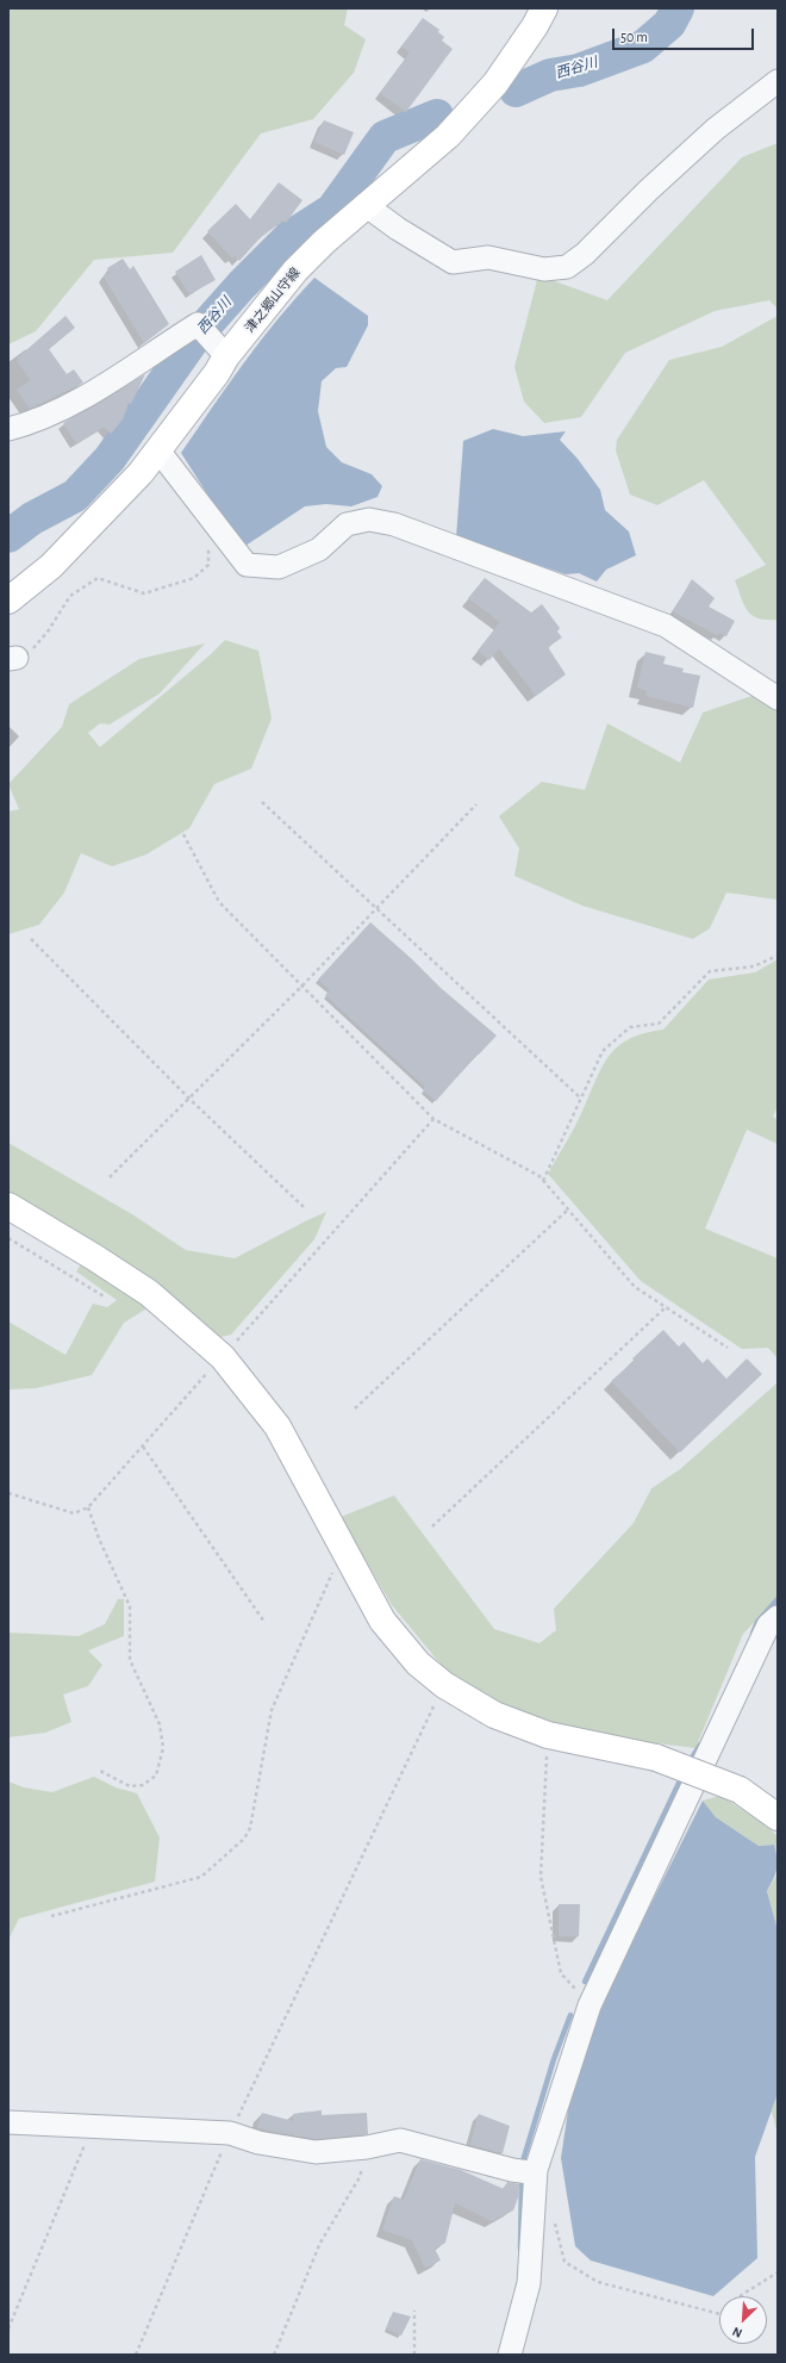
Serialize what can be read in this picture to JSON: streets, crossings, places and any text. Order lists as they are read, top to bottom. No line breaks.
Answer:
{"streets":{"street":["津之郷山守線"]},"water":["西谷川"],"scale_bar":"50 m","north":"bottom left"}
